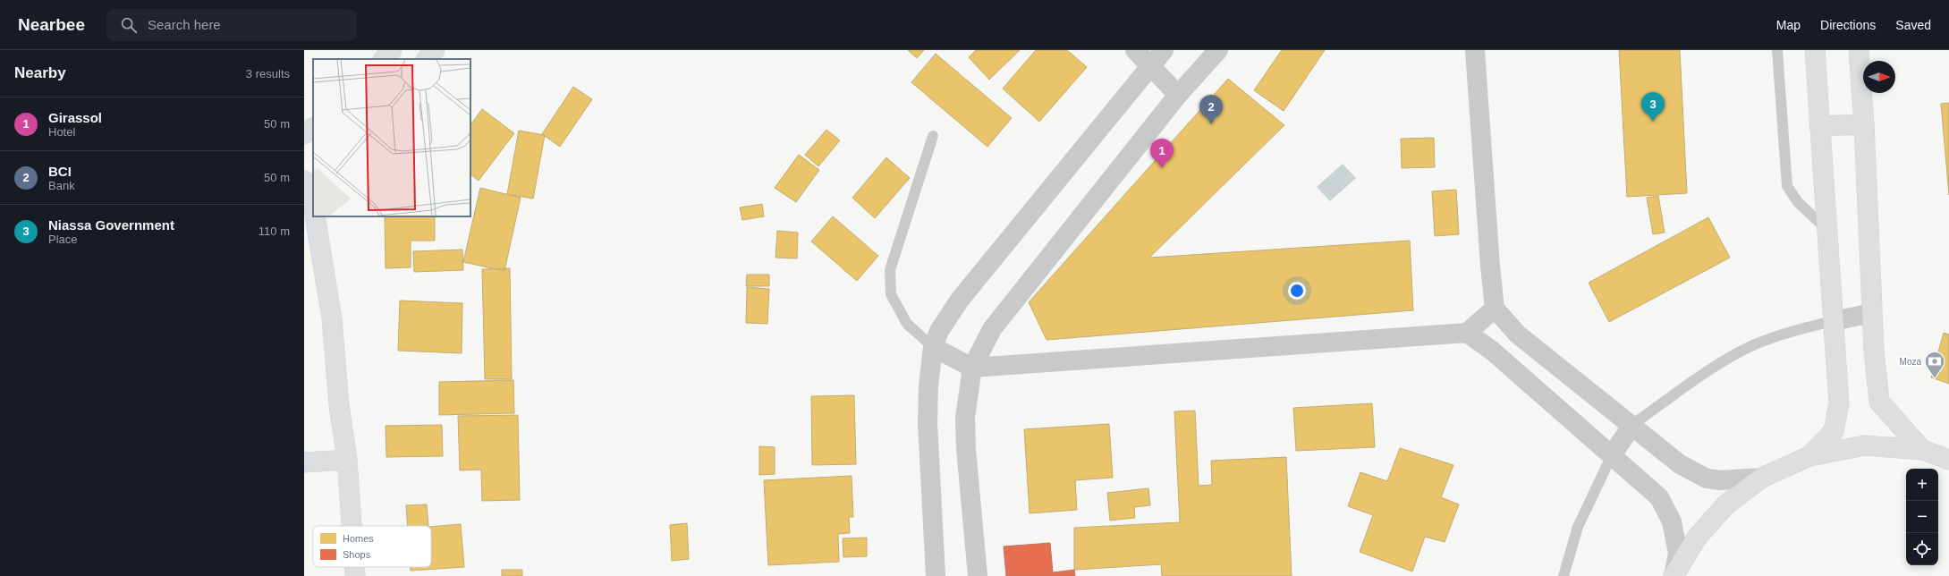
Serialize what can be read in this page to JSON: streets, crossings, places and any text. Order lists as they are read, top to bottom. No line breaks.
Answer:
{"places":{"bank":["Moza"]},"legend":["Homes","Shops"],"north":"right","page":{"header":"Nearbee","search":"Search here","nav":["Map","Directions","Saved"],"heading":["Nearby","3 results"],"pins":["3","2","1"],"list":[{"mark":"1","name":"Girassol","note":"Hotel","value":"50 m"},{"mark":"2","name":"BCI","note":"Bank","value":"50 m"},{"mark":"3","name":"Niassa Government","note":"Place","value":"110 m"}],"map_buttons":["+","−"]}}
